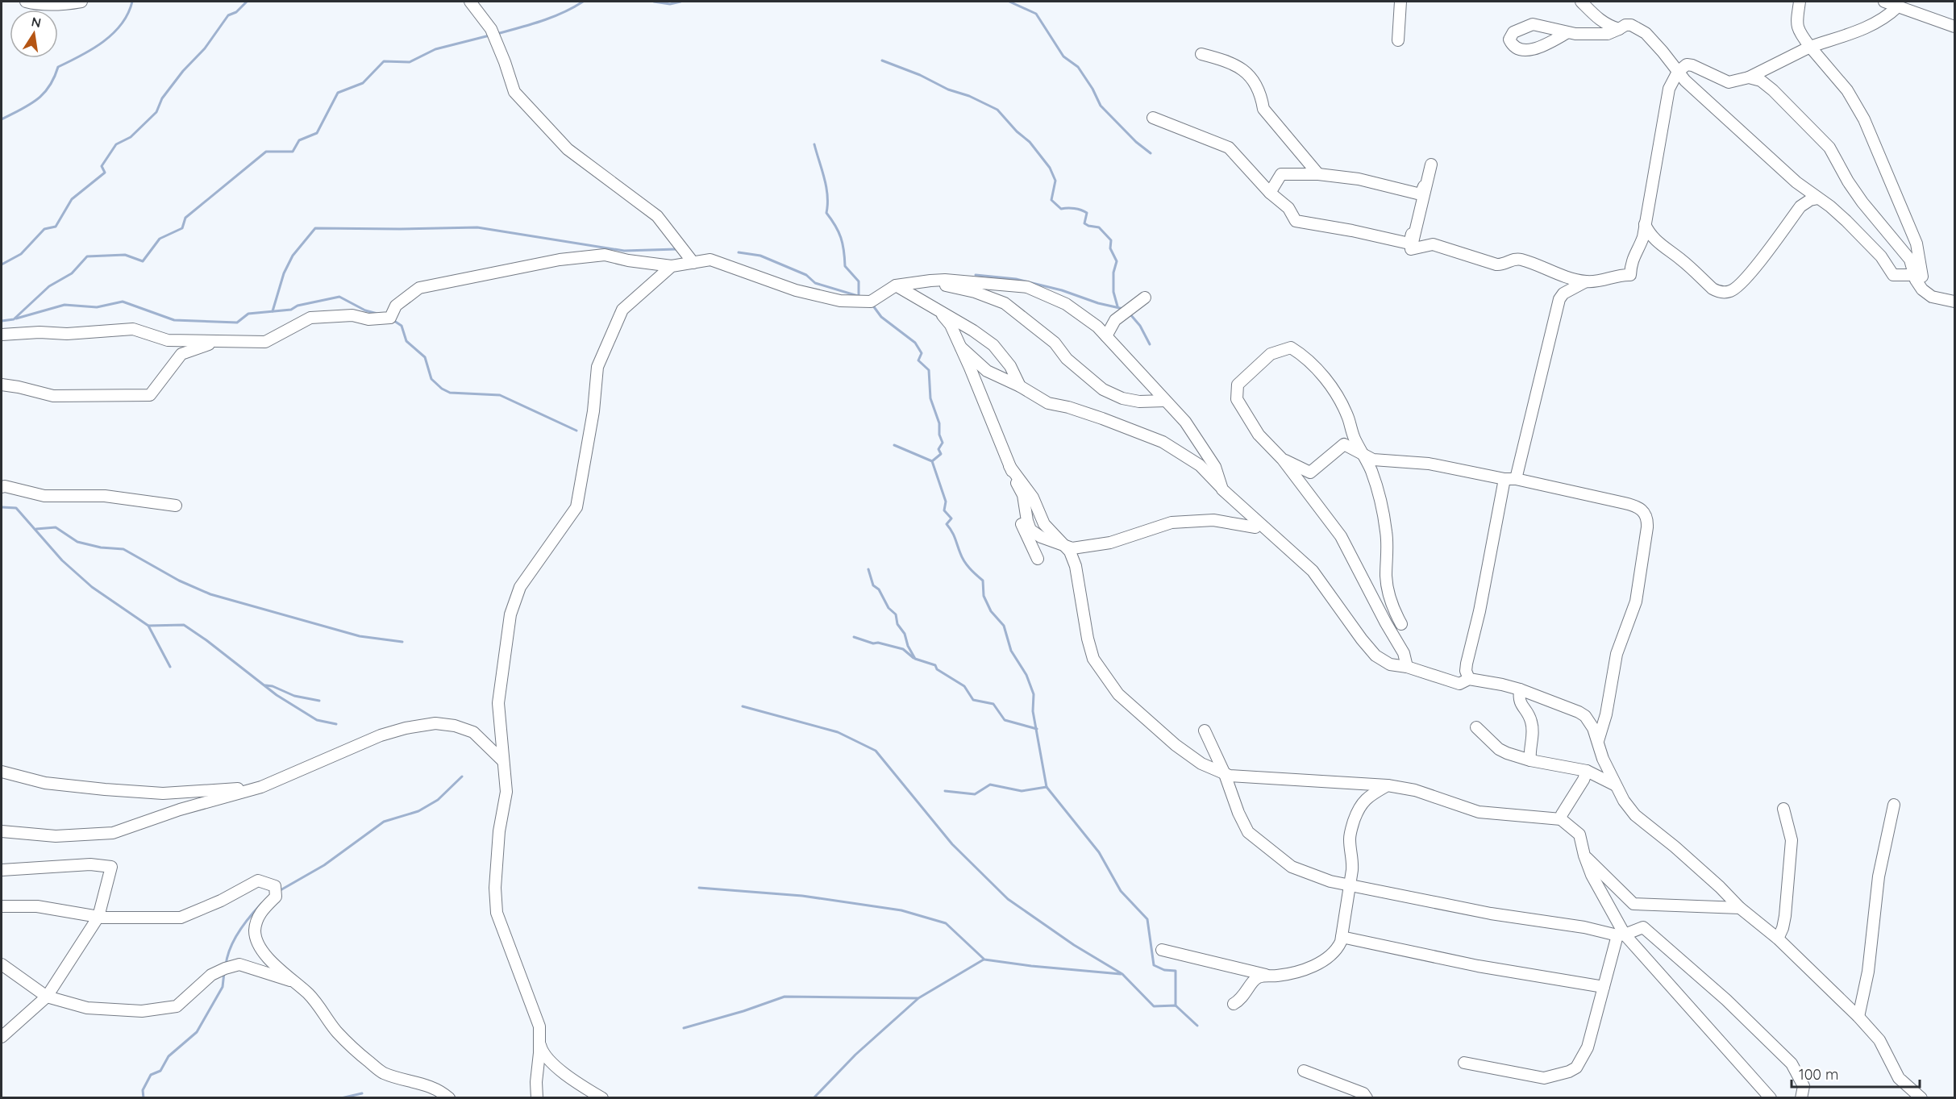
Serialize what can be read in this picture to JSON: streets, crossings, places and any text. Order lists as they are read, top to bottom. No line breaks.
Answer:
{"scale_bar":"100 m","north":"top"}
